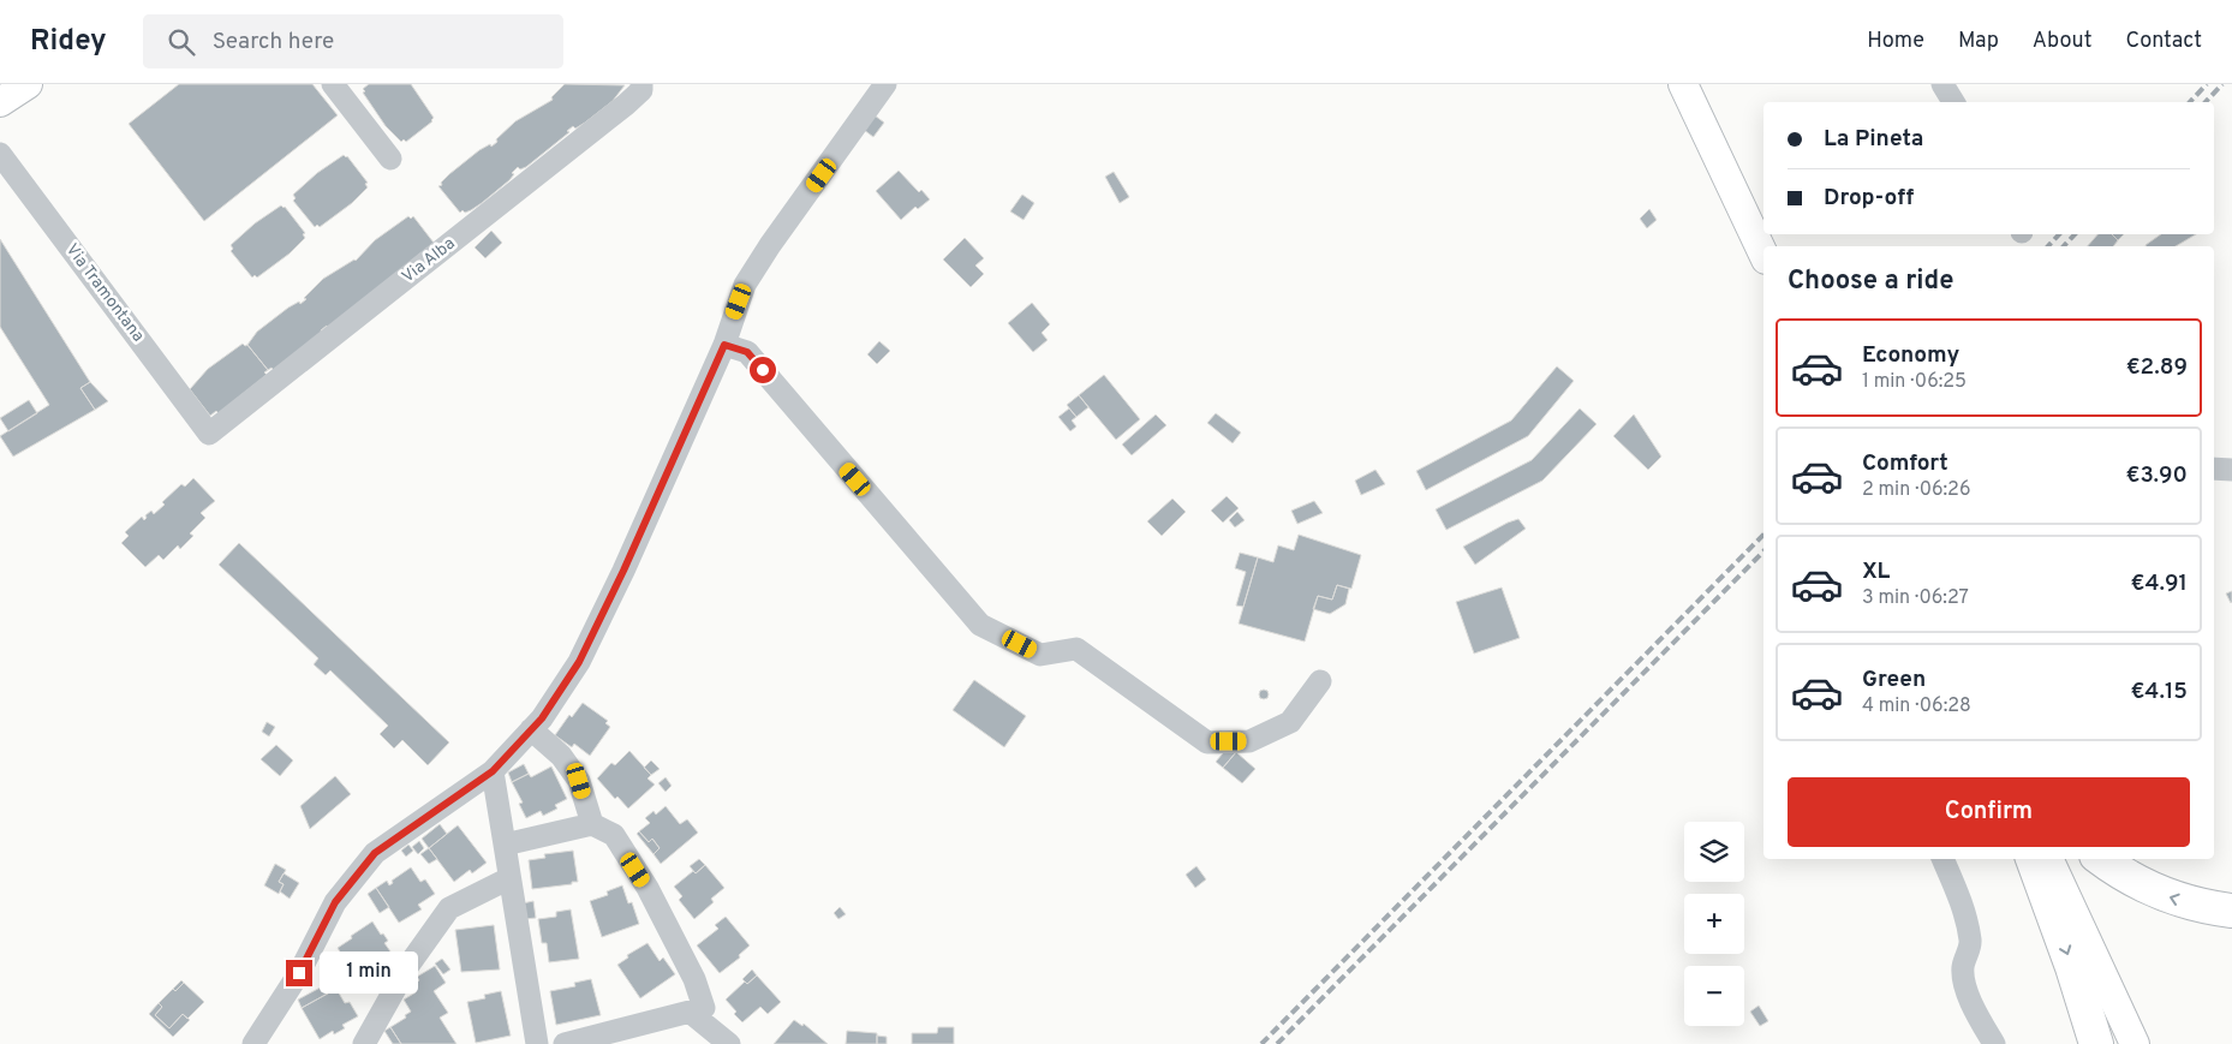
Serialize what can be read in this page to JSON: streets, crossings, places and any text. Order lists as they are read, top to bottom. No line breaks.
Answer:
{"streets":{"street":["Via Alba","Via Tramontana"]},"crossings":[["Via Alba","Via Tramontana"]],"page":{"header":"Ridey","search":"Search here","nav":["Home","Map","About","Contact"],"banner":["La Pineta","Drop-off"],"heading":"Choose a ride","list":[{"name":"Economy","note":"1 min · 06:25","value":"€2.89"},{"name":"Comfort","note":"2 min · 06:26","value":"€3.90"},{"name":"XL","note":"3 min · 06:27","value":"€4.91"},{"name":"Green","note":"4 min · 06:28","value":"€4.15"}],"buttons":"Confirm","map_buttons":["+","−"],"bubble":"1 min"}}
